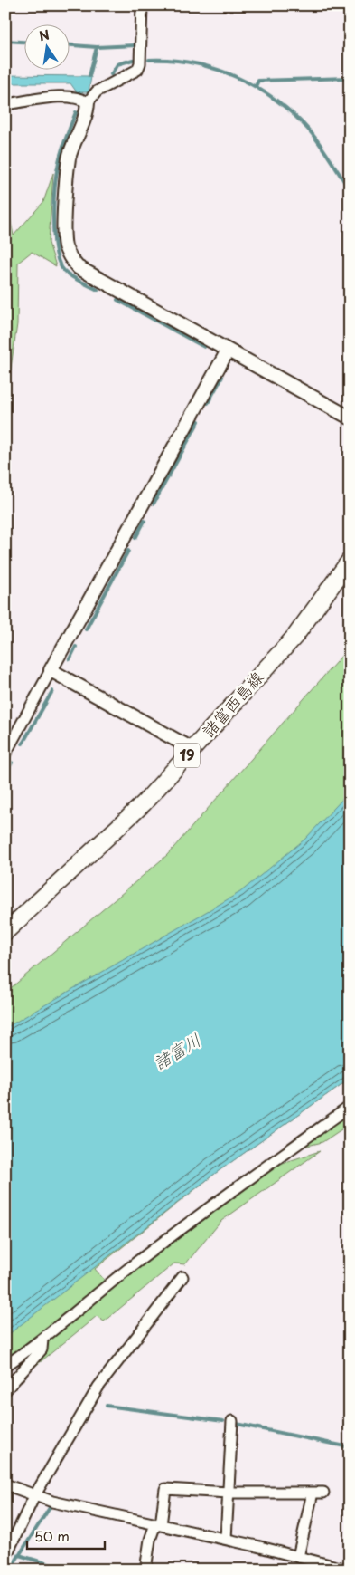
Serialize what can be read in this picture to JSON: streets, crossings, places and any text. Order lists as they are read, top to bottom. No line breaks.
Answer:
{"streets":{"main road":["諸富西島線","19"]},"water":["諸富川"],"scale_bar":"50 m","north":"top"}
